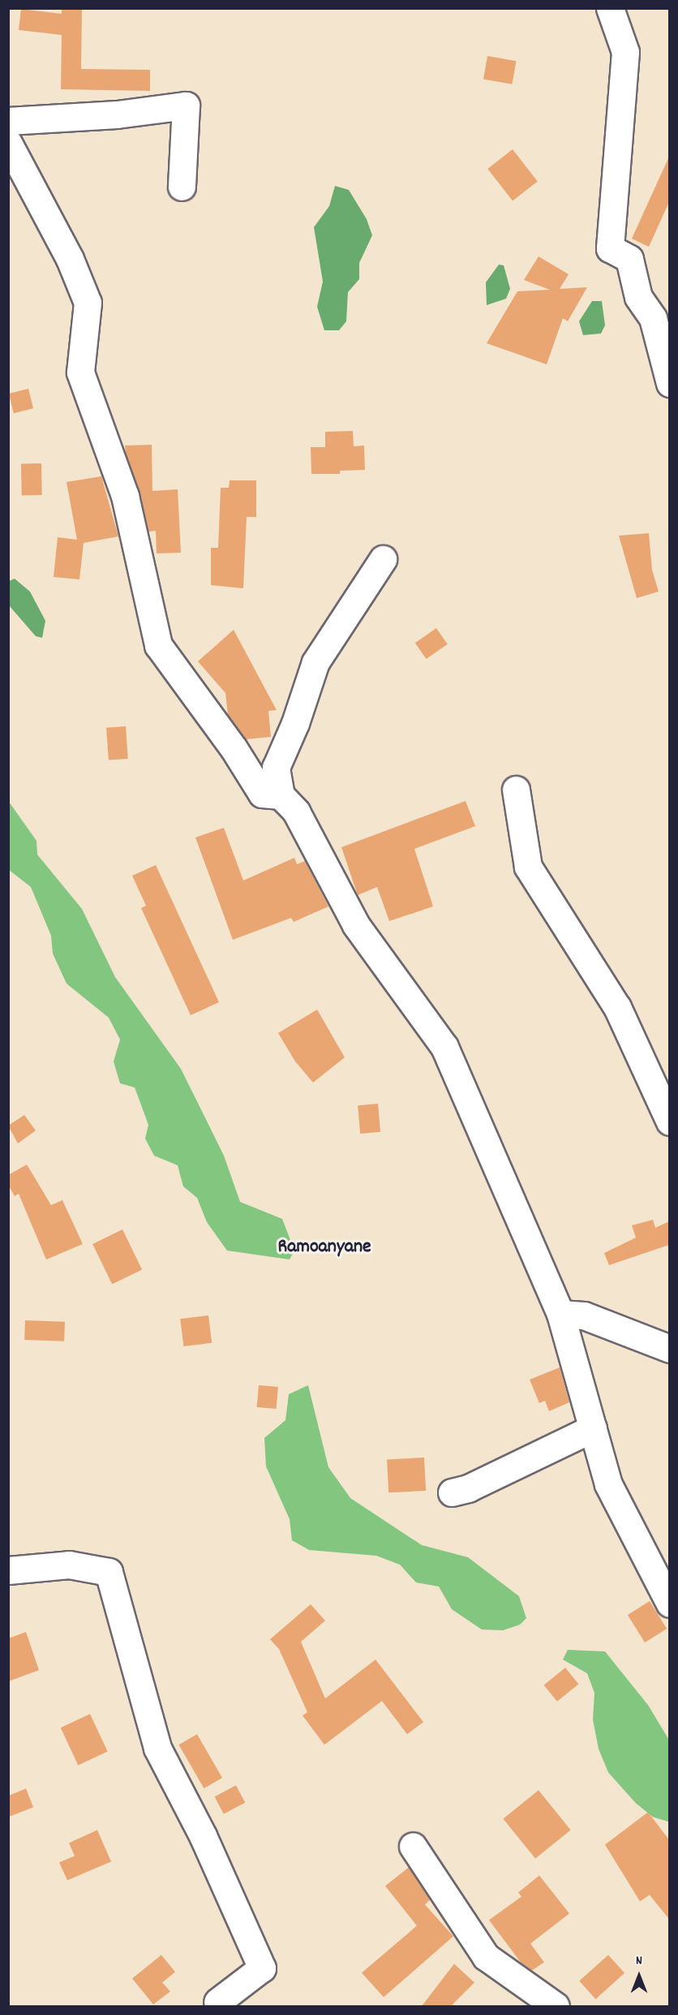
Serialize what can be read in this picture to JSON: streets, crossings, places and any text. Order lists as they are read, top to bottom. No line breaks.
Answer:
{"districts":["Ramoanyane"],"north":"top"}
